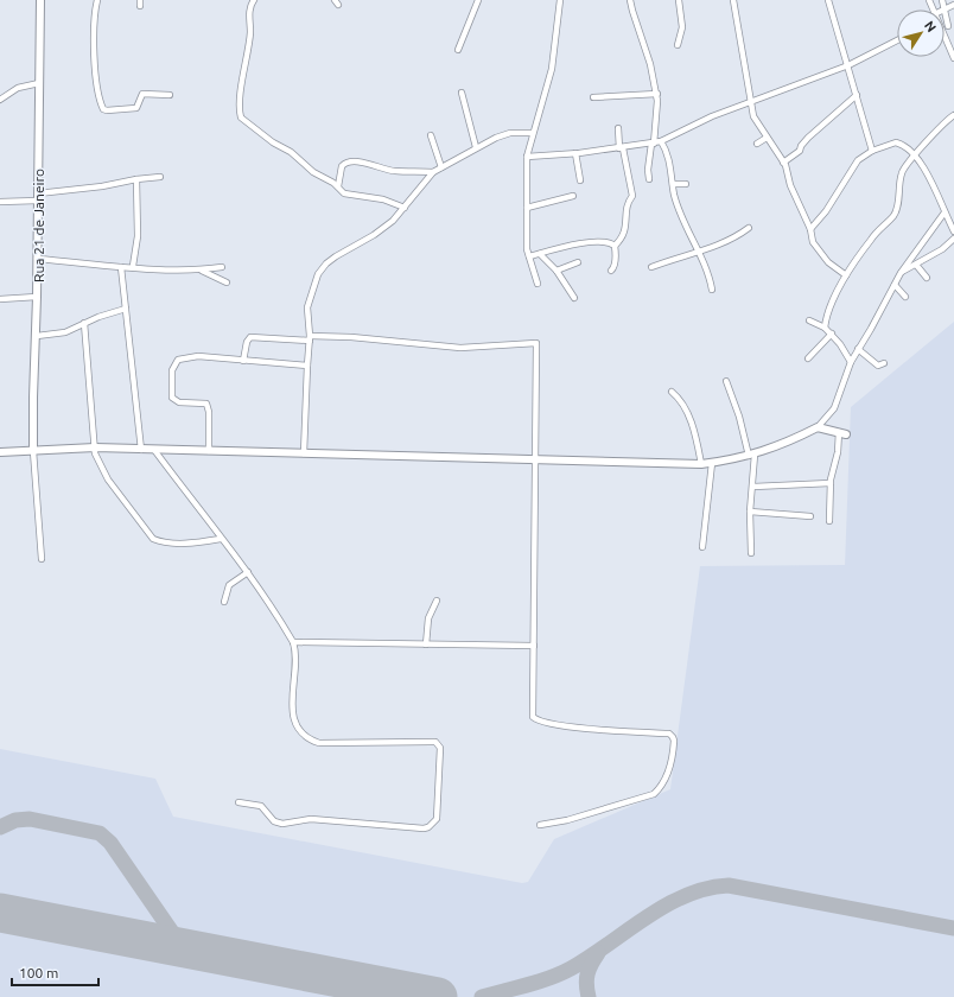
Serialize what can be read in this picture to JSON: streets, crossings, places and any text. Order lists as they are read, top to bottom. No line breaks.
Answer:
{"streets":{"street":["Rua 21 de Janeiro"]},"scale_bar":"100 m","north":"top right"}
